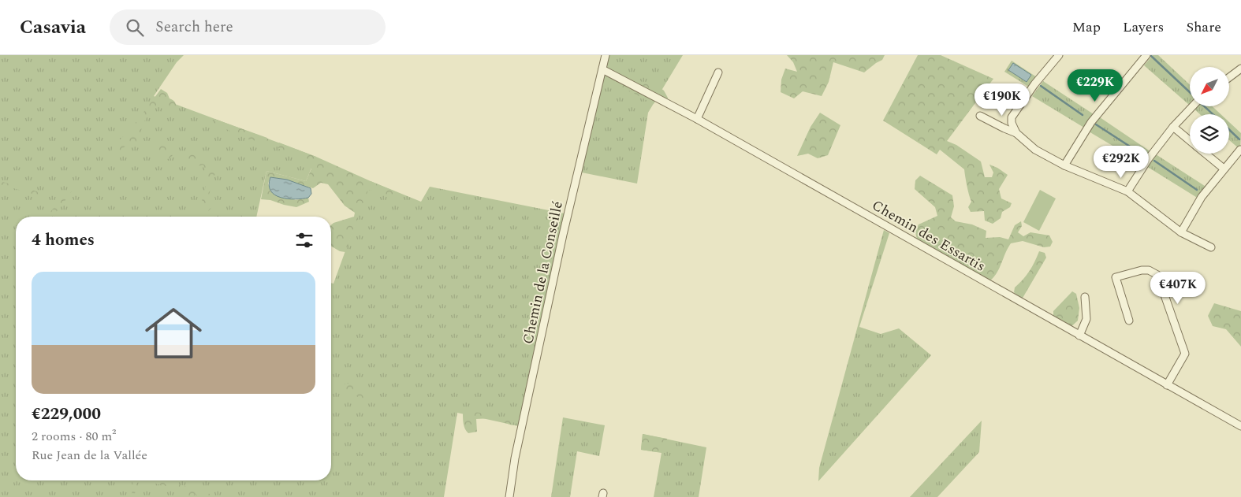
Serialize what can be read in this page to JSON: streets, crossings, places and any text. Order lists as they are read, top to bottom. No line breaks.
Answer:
{"streets":{"street":["Chemin des Essartis","Chemin de la Conseillé"]},"crossings":[["Chemin des Essartis","Chemin de la Conseillé"]],"north":"bottom left","page":{"header":"Casavia","search":"Search here","nav":["Map","Layers","Share"],"price":["€229K","€190K","€292K","€407K"],"heading":"4 homes","list":[{"name":"€229,000","note":"2 rooms · 80 m² · Rue Jean de la Vallée"}]}}
